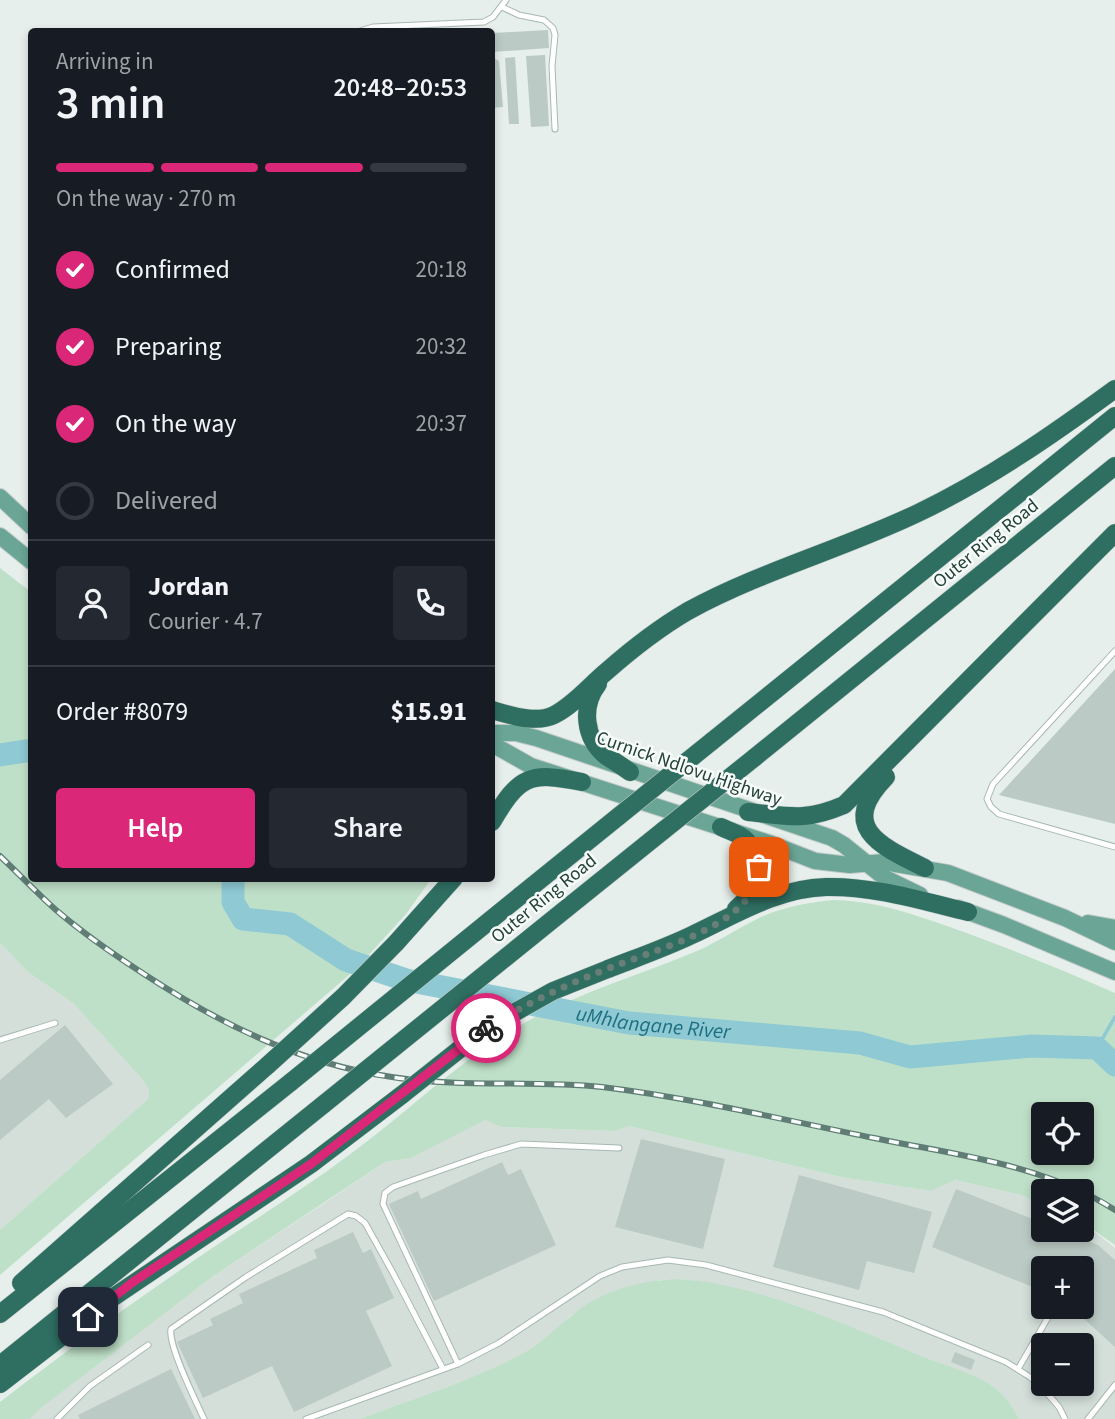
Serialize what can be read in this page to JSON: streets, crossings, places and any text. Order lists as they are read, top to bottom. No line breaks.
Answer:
{"streets":{"highway":["Outer Ring Road"],"main road":["Curnick Ndlovu Highway"]},"water":["uMhlangane River"],"page":{"heading":["3 min","Arriving in","20:48–20:53"],"panel":["Jordan","Courier · 4.7","Order #8079","$15.91"],"bar":"On the way · 270 m","list":[["Confirmed","20:18"],["Preparing","20:32"],["On the way","20:37"],"Delivered"],"buttons":["Help","Share"],"map_buttons":["+","−"]}}
